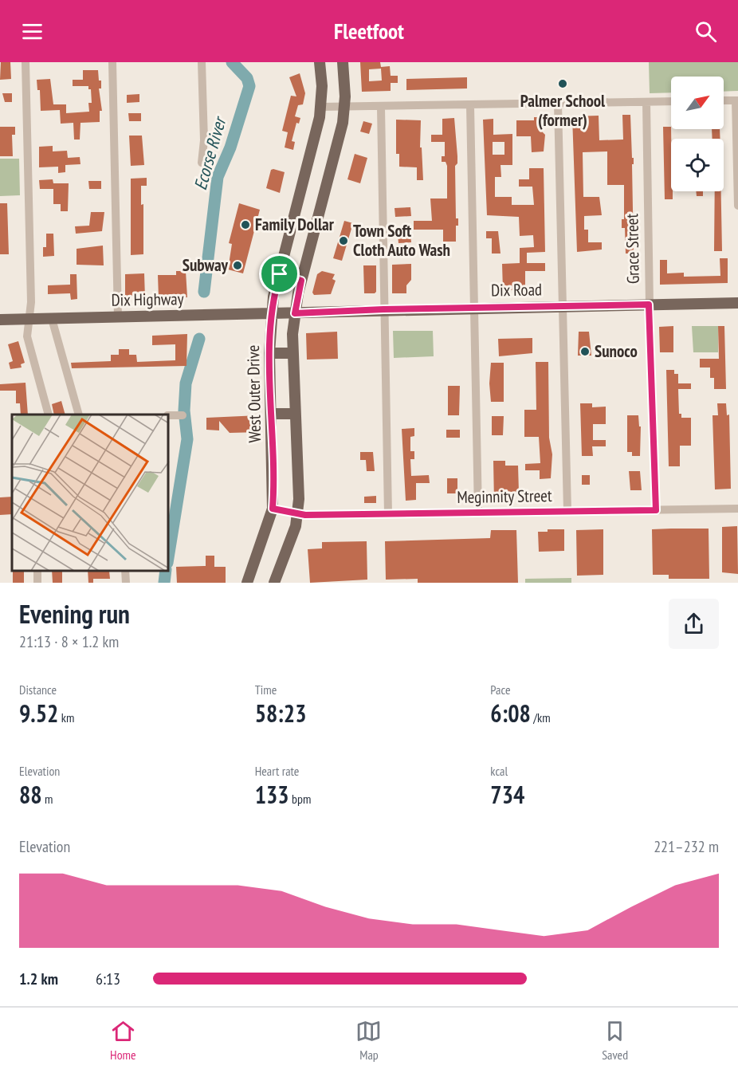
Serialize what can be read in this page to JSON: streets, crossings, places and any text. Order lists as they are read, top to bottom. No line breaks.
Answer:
{"streets":{"main road":["Dix Road","Dix Highway","West Outer Drive"],"street":["Grace Street","Meginnity Street"]},"crossings":[["Grace Street","Dix Road"],["Grace Street","Meginnity Street"],["Dix Road","Dix Highway"],["Dix Highway","West Outer Drive"],["West Outer Drive","Meginnity Street"]],"water":["Ecorse River"],"places":["Palmer School (former)","Family Dollar","Town Soft Cloth Auto Wash","Subway","Sunoco"],"north":"top right","page":{"header":"Fleetfoot","heading":["Evening run","21:13 · 8 × 1.2 km"],"stats":[["Distance","9.52 km"],["Time","58:23"],["Pace","6:08 /km"],["Elevation","88 m"],["Heart rate","133 bpm"],["kcal","734"]],"chart":["Elevation","221–232 m"],"list":[{"name":"1.2 km","note":"6:13"}],"tabs":["Home","Map","Saved"]}}
